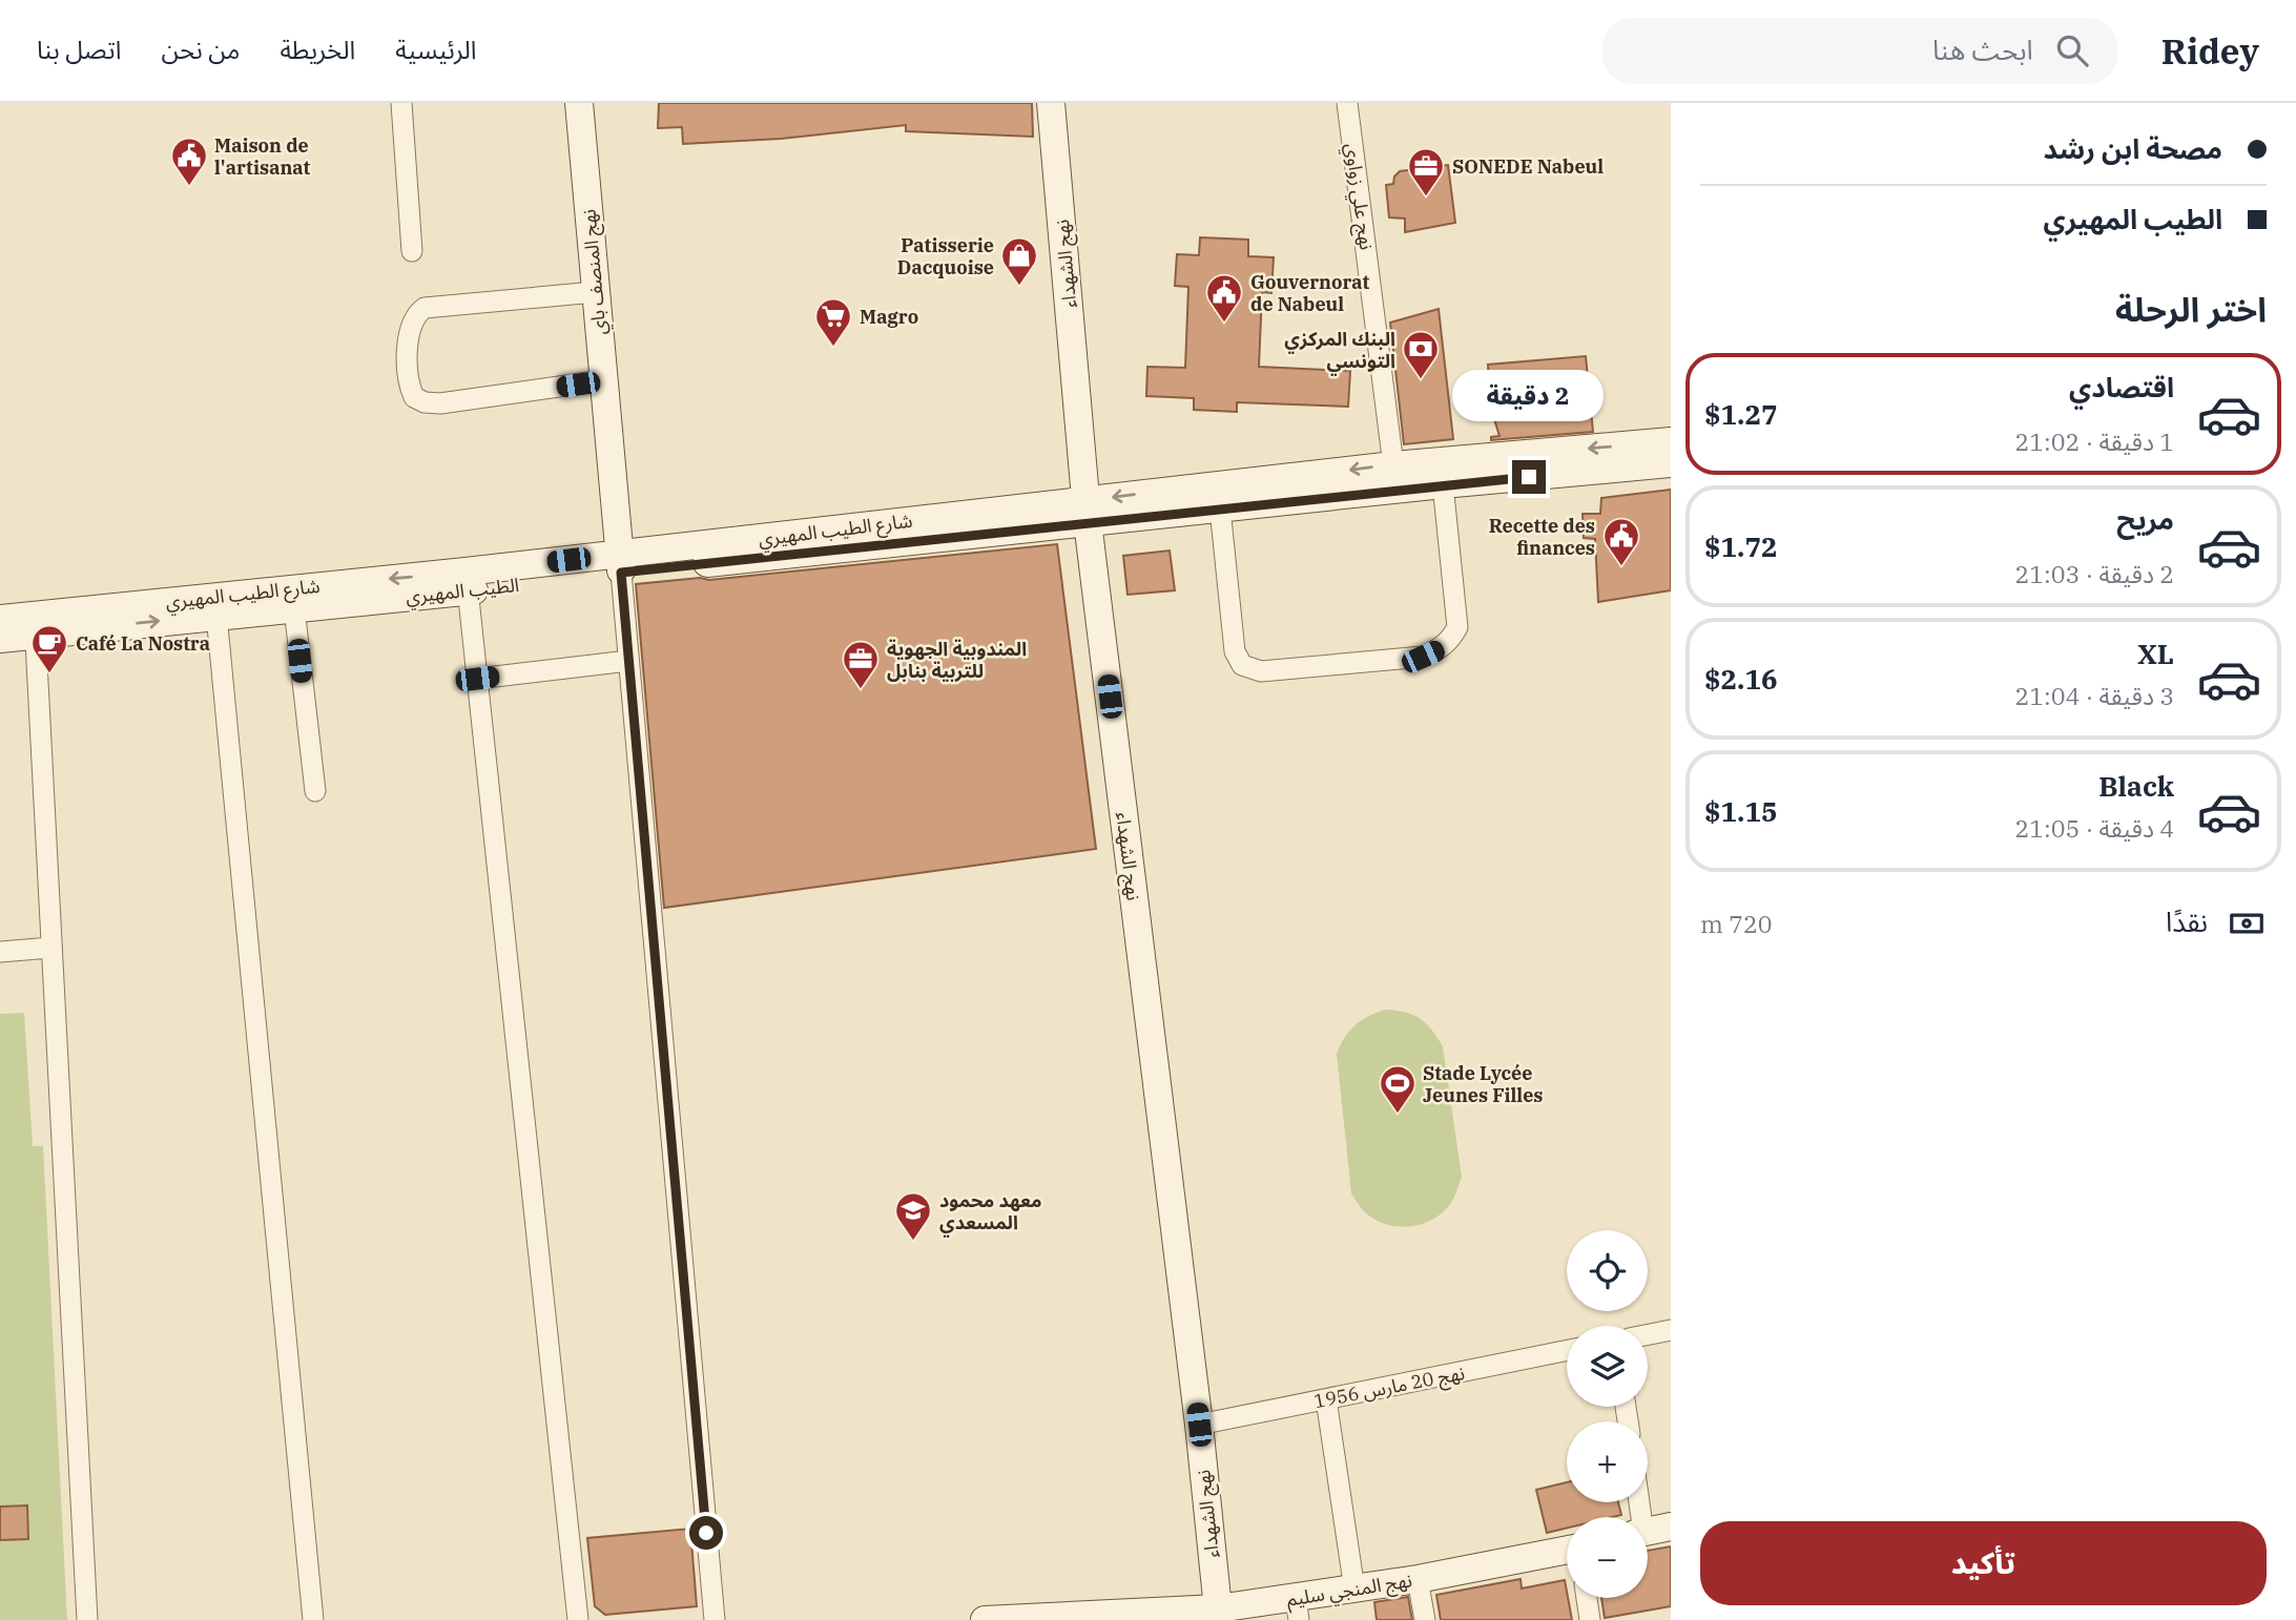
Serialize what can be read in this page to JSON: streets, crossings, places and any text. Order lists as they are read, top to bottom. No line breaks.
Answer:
{"streets":{"street":["نهج علي زواوي","نهج الشهداء","نهج المنصف باي","شارع الطيب المهيري","الطيب المهيري","نهج 20 مارس 1956","نهج المنجي سليم"]},"crossings":[["نهج علي زواوي","شارع الطيب المهيري"],["نهج الشهداء","شارع الطيب المهيري"],["نهج الشهداء","نهج 20 مارس 1956"],["نهج الشهداء","نهج المنجي سليم"],["نهج المنصف باي","شارع الطيب المهيري"],["شارع الطيب المهيري","الطيب المهيري"]],"places":{"public building":["Maison de l'artisanat","Gouvernorat de Nabeul","Recette des finances"],"office":["SONEDE Nabeul","المندوبية الجهوية للتربية بنابل"],"shop":["Patisserie Dacquoise"],"supermarket":["Magro"],"bank":["البنك المركزي التونسي"],"cafe":["Café La Nostra"],"sports":["Stade Lycée Jeunes Filles"],"school or university":["معهد محمود المسعدي"]},"page":{"header":"Ridey","search":"ابحث هنا","nav":["الرئيسية","الخريطة","من نحن","اتصل بنا"],"banner":["مصحة ابن رشد","الطيب المهيري"],"heading":"اختر الرحلة","list":[{"name":"اقتصادي","note":"1 دقيقة · 21:02","value":"$1.27"},{"name":"مريح","note":"2 دقيقة · 21:03","value":"$1.72"},{"name":"XL","note":"3 دقيقة · 21:04","value":"$2.16"},{"name":"Black","note":"4 دقيقة · 21:05","value":"$1.15"}],"bubble":"2 دقيقة","pay":["نقدًا","720 m"],"map_buttons":["+","−"],"buttons":"تأكيد"}}
